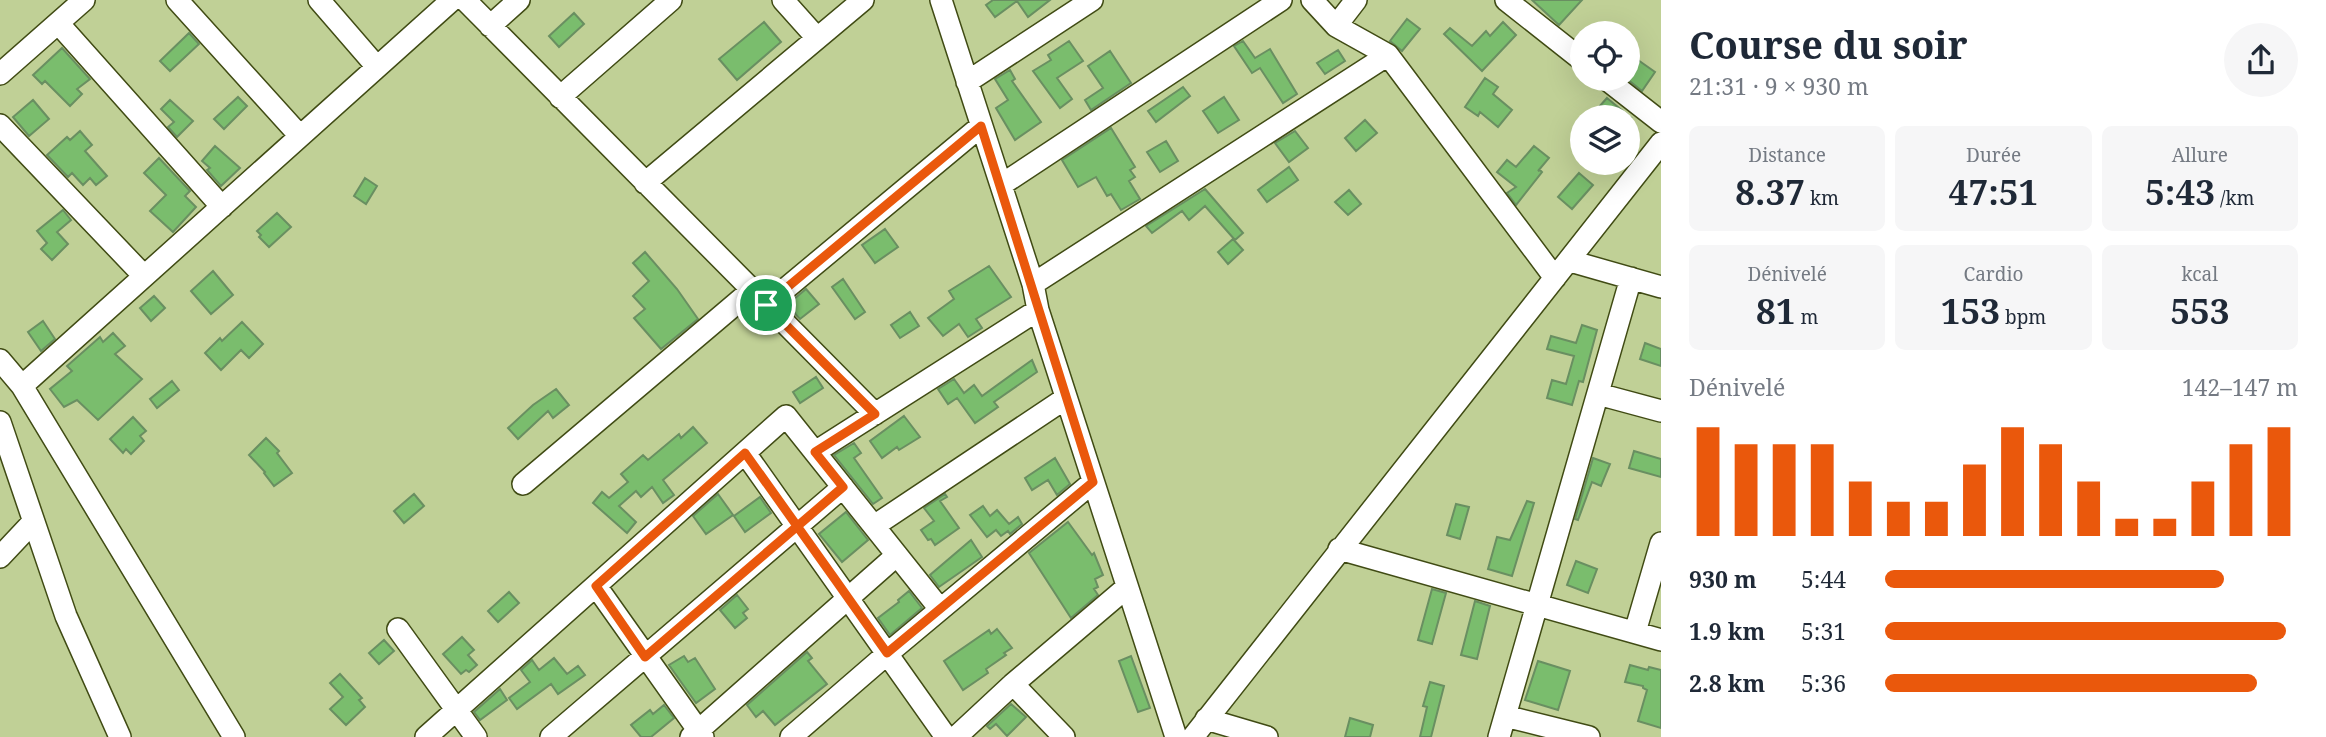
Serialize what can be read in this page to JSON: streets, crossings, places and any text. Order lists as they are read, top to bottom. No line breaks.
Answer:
{"page":{"heading":["Course du soir","21:31 · 9 × 930 m"],"stats":[["Distance","8.37 km"],["Durée","47:51"],["Allure","5:43 /km"],["Dénivelé","81 m"],["Cardio","153 bpm"],["kcal","553"]],"chart":["Dénivelé","142–147 m"],"list":[{"name":"930 m","note":"5:44"},{"name":"1.9 km","note":"5:31"},{"name":"2.8 km","note":"5:36"}]}}
